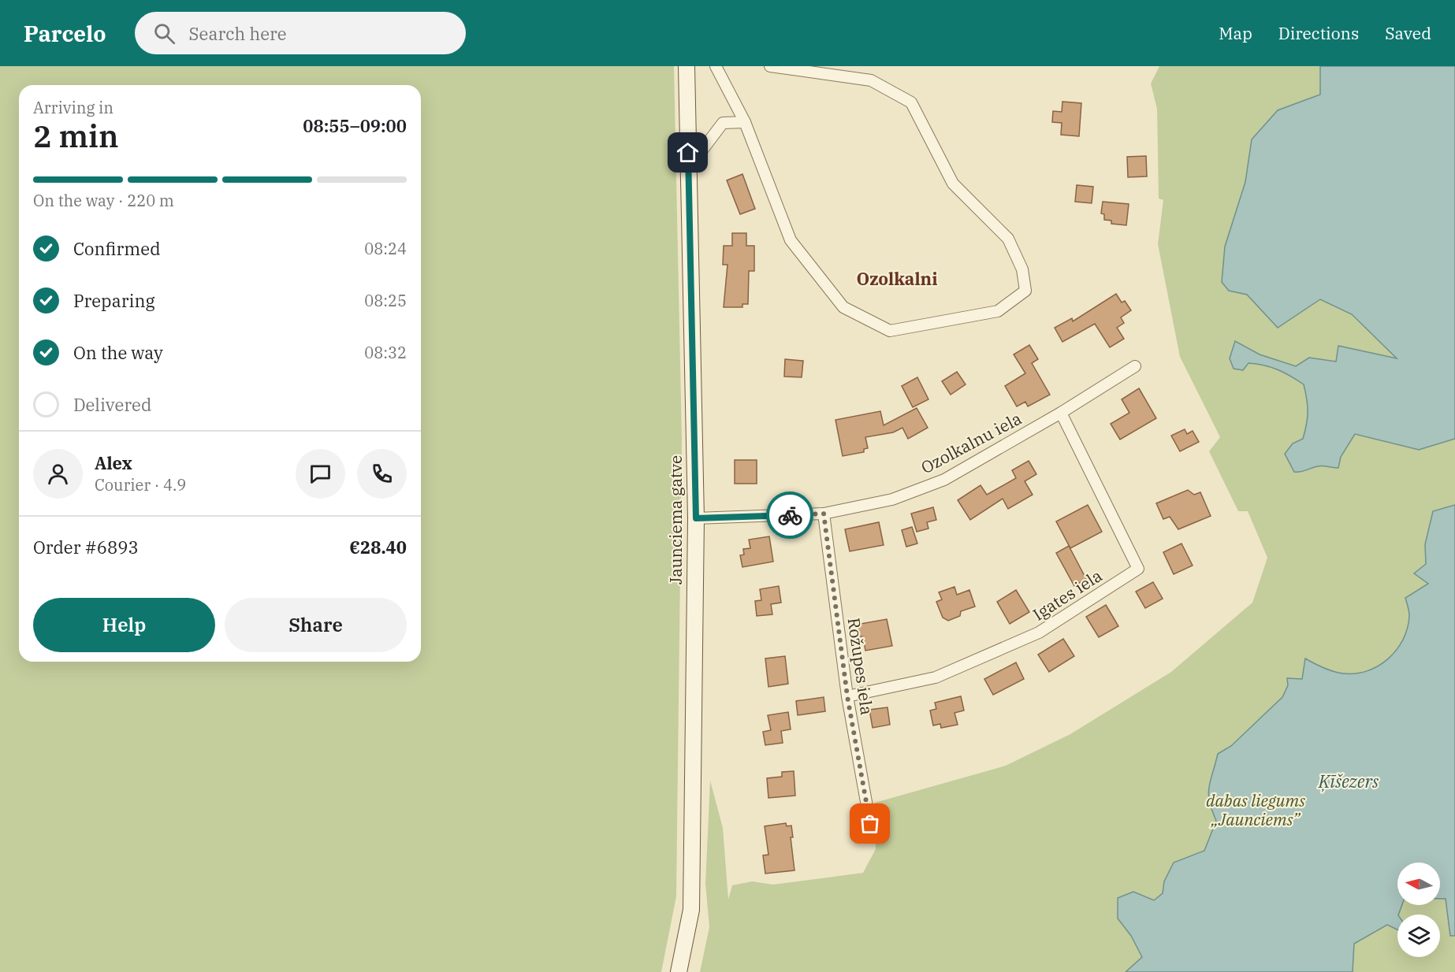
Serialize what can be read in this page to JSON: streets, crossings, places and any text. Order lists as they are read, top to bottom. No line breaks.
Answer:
{"streets":{"main road":["Jaunciema gatve"],"street":["Ozolkalnu iela","Igates iela","Rožupes iela"]},"crossings":[["Ozolkalnu iela","Jaunciema gatve"],["Ozolkalnu iela","Igates iela"],["Ozolkalnu iela","Rožupes iela"],["Igates iela","Rožupes iela"]],"districts":["Ozolkalni"],"water":["Ķīšezers"],"parks":["dabas liegums „Jaunciems”"],"north":"left","page":{"header":"Parcelo","search":"Search here","nav":["Map","Directions","Saved"],"heading":["2 min","Arriving in","08:55–09:00"],"panel":["Alex","Courier · 4.9","Order #6893","€28.40"],"bar":"On the way · 220 m","list":[["Confirmed","08:24"],["Preparing","08:25"],["On the way","08:32"],"Delivered"],"buttons":["Help","Share"]}}
